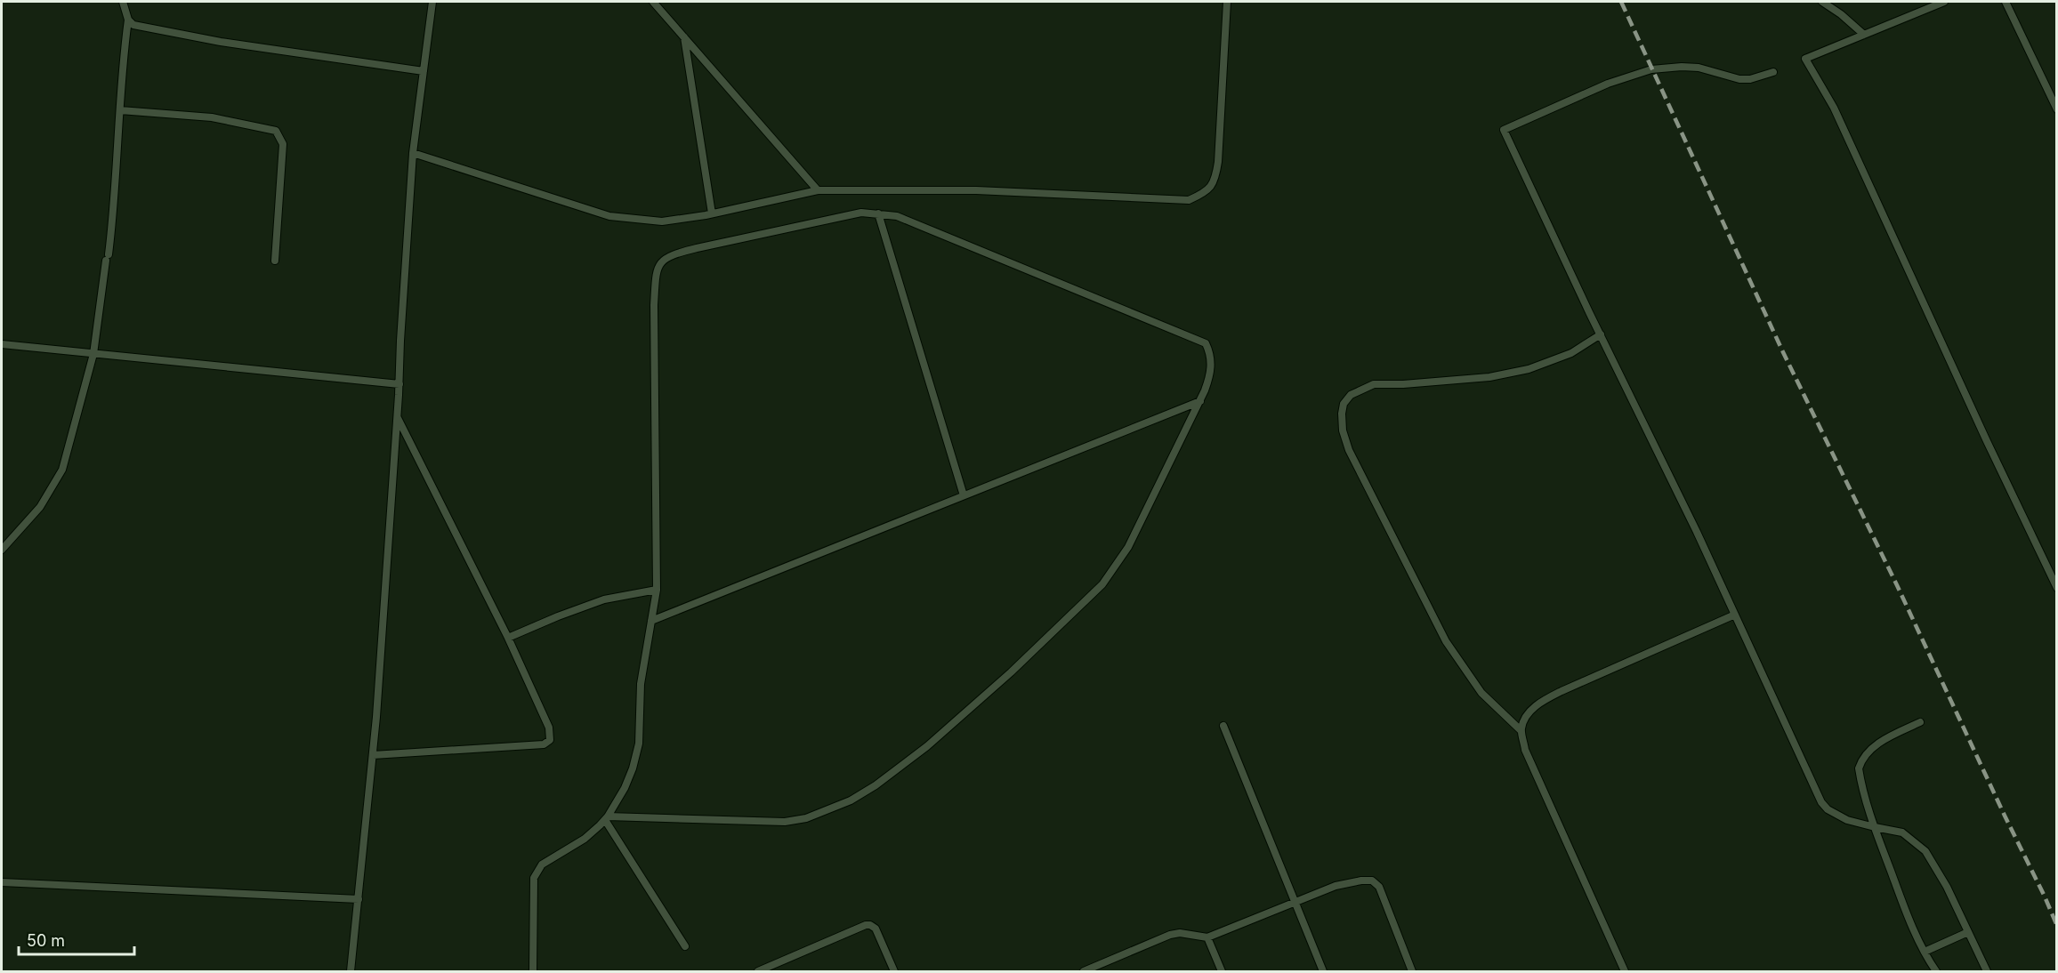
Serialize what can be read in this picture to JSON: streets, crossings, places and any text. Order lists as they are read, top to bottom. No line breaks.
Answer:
{"scale_bar":"50 m"}
